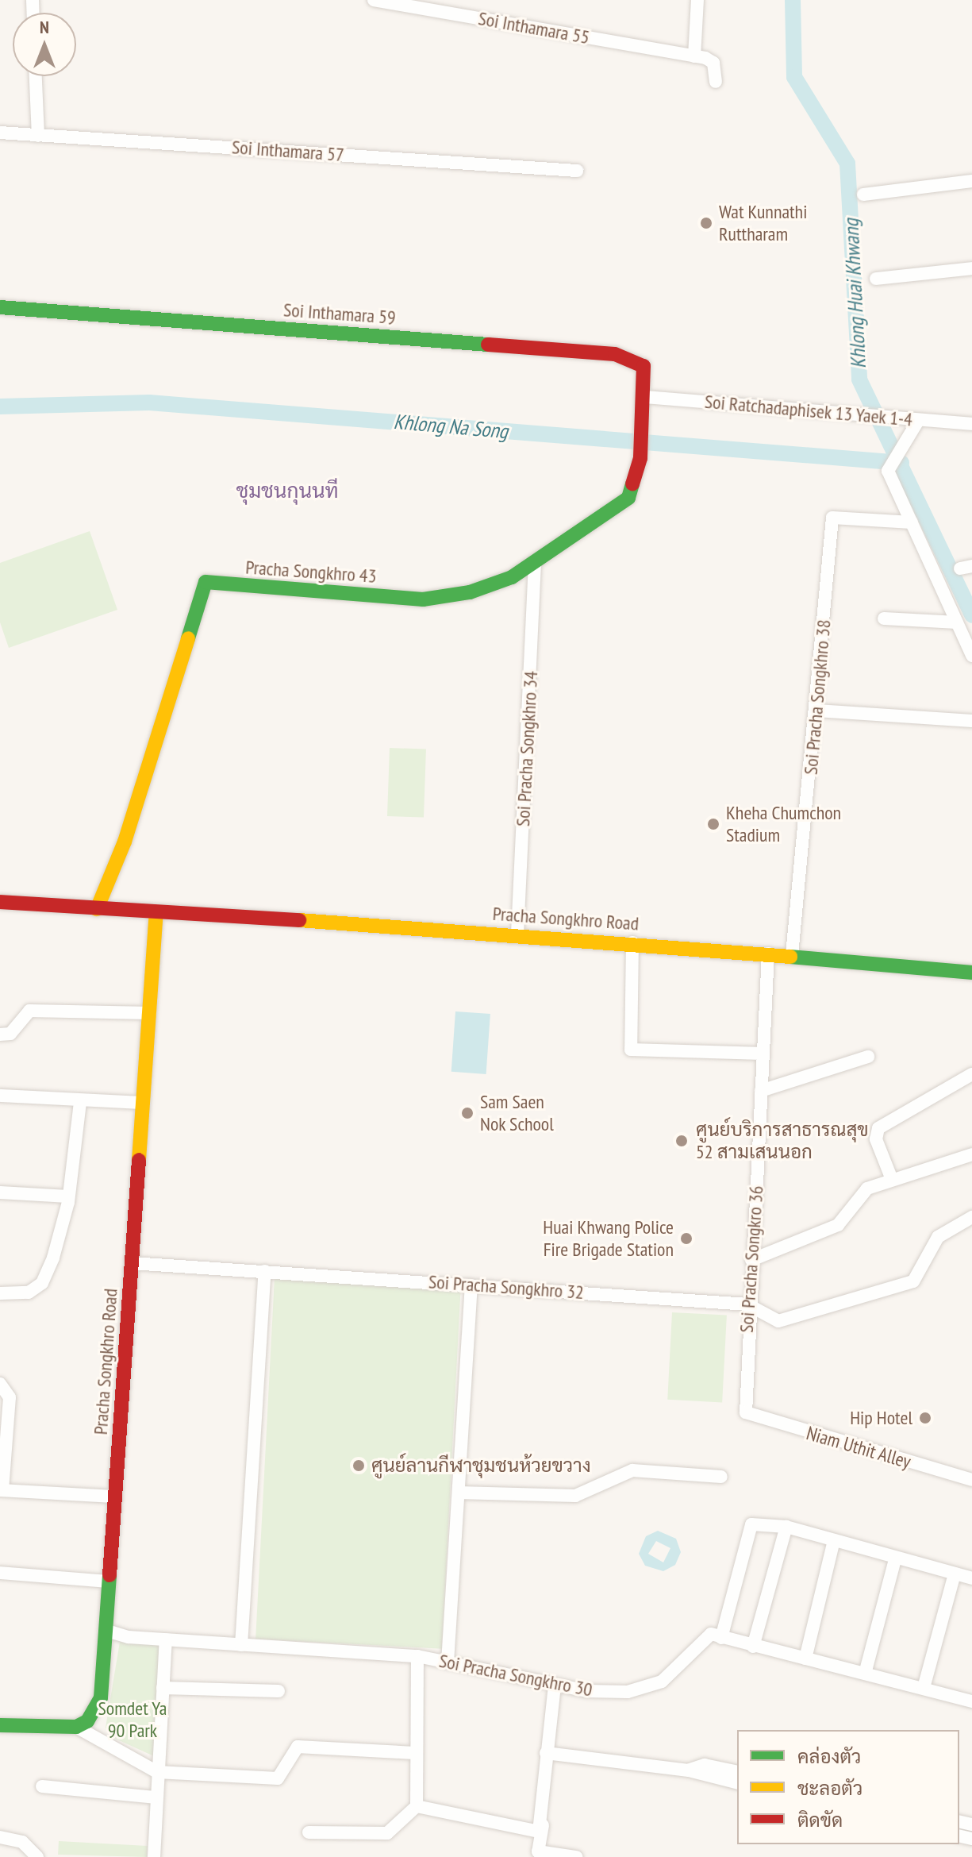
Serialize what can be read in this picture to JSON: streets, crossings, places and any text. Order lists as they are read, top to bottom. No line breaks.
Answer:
{"streets":{"main road":["Soi Inthamara 59","Pracha Songkhro 43","Pracha Songkhro Road"],"street":["Soi Inthamara 55","Soi Inthamara 57","Soi Ratchadaphisek 13 Yaek 1-4","Soi Pracha Songkhro 38","Soi Pracha Songkhro 34","Soi Pracha Songkro 36","Soi Pracha Songkhro 32","Niam Uthit Alley","Soi Pracha Songkhro 30"]},"crossings":[["Soi Inthamara 59","Soi Ratchadaphisek 13 Yaek 1-4"],["Soi Inthamara 59","Pracha Songkhro 43"],["Soi Ratchadaphisek 13 Yaek 1-4","Pracha Songkhro 43"],["Pracha Songkhro 43","Soi Pracha Songkhro 34"],["Pracha Songkhro 43","Pracha Songkhro Road"],["Soi Pracha Songkhro 38","Pracha Songkhro Road"],["Soi Pracha Songkhro 34","Pracha Songkhro Road"],["Pracha Songkhro Road","Soi Pracha Songkro 36"],["Pracha Songkhro Road","Soi Pracha Songkhro 32"],["Pracha Songkhro Road","Soi Pracha Songkhro 30"],["Soi Pracha Songkro 36","Soi Pracha Songkhro 32"],["Soi Pracha Songkro 36","Niam Uthit Alley"]],"districts":["ชุมชนกุนนที"],"water":["Khlong Huai Khwang","Khlong Na Song"],"parks":["Somdet Ya 90 Park"],"places":["Wat Kunnathi Ruttharam","Kheha Chumchon Stadium","Sam Saen Nok School","ศูนย์บริการสาธารณสุข 52 สามเสนนอก","Huai Khwang Police Fire Brigade Station","Hip Hotel","ศูนย์ลานกีฬาชุมชนห้วยขวาง"],"legend":["คล่องตัว","ชะลอตัว","ติดขัด"],"north":"top"}
